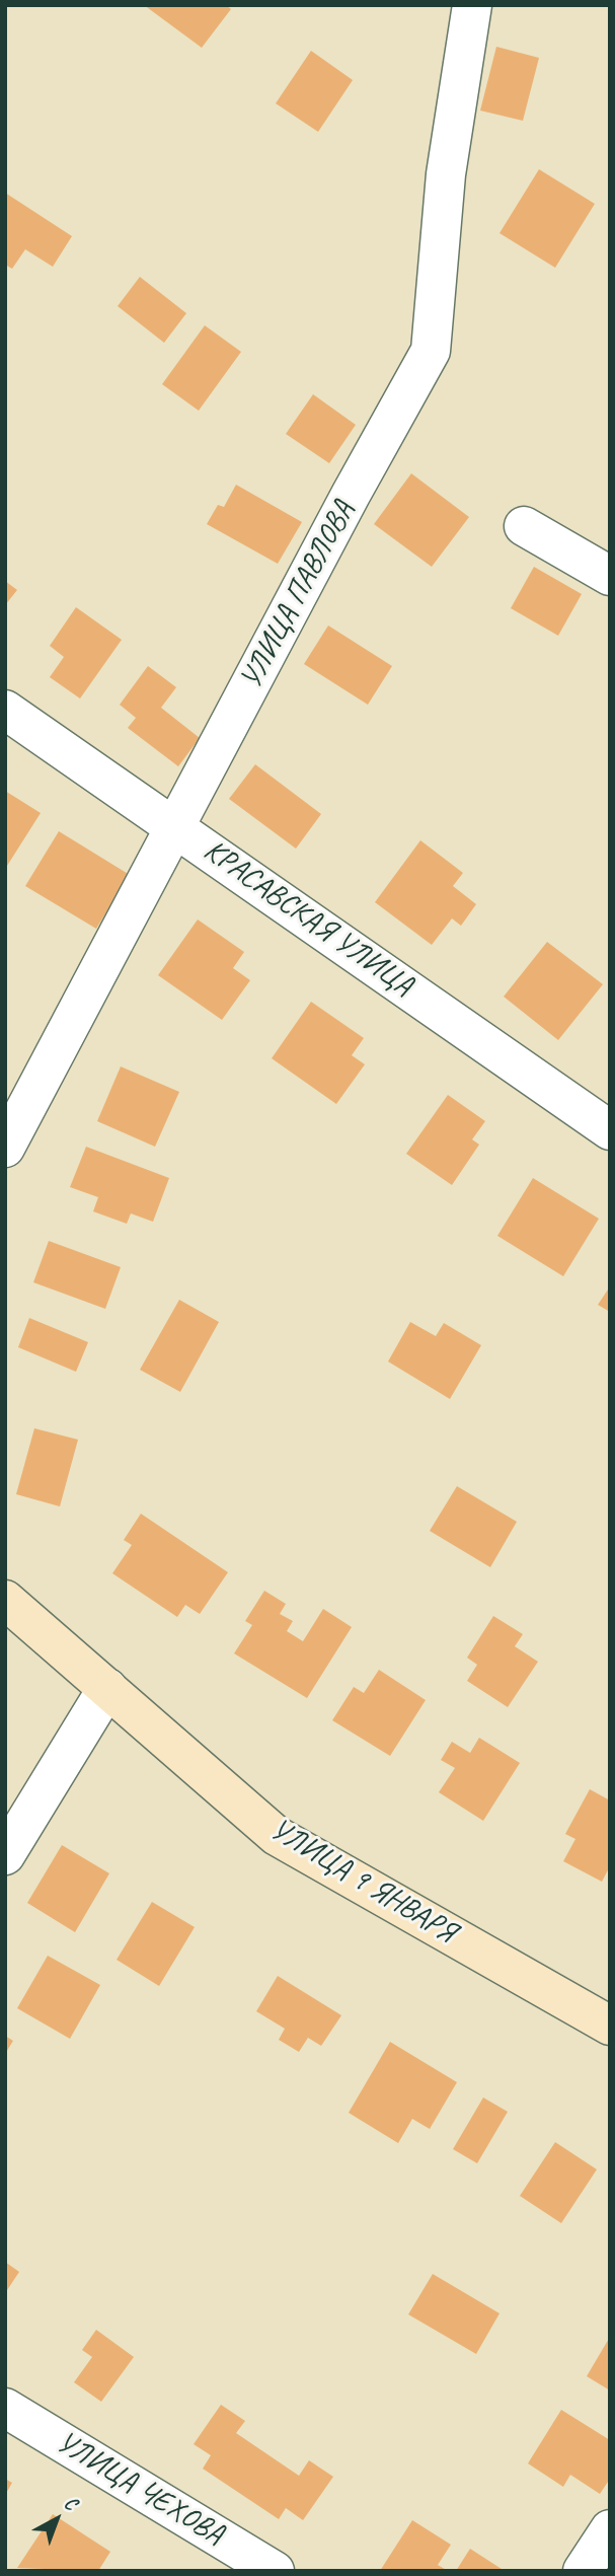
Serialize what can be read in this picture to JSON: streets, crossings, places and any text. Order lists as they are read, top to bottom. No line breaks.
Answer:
{"streets":{"main road":["УЛИЦА 9 ЯНВАРЯ"],"street":["УЛИЦА ПАВЛОВА","КРАСАВСКАЯ УЛИЦА","УЛИЦА ЧЕХОВА"]},"crossings":[["УЛИЦА ПАВЛОВА","КРАСАВСКАЯ УЛИЦА"]],"north":"top right"}
